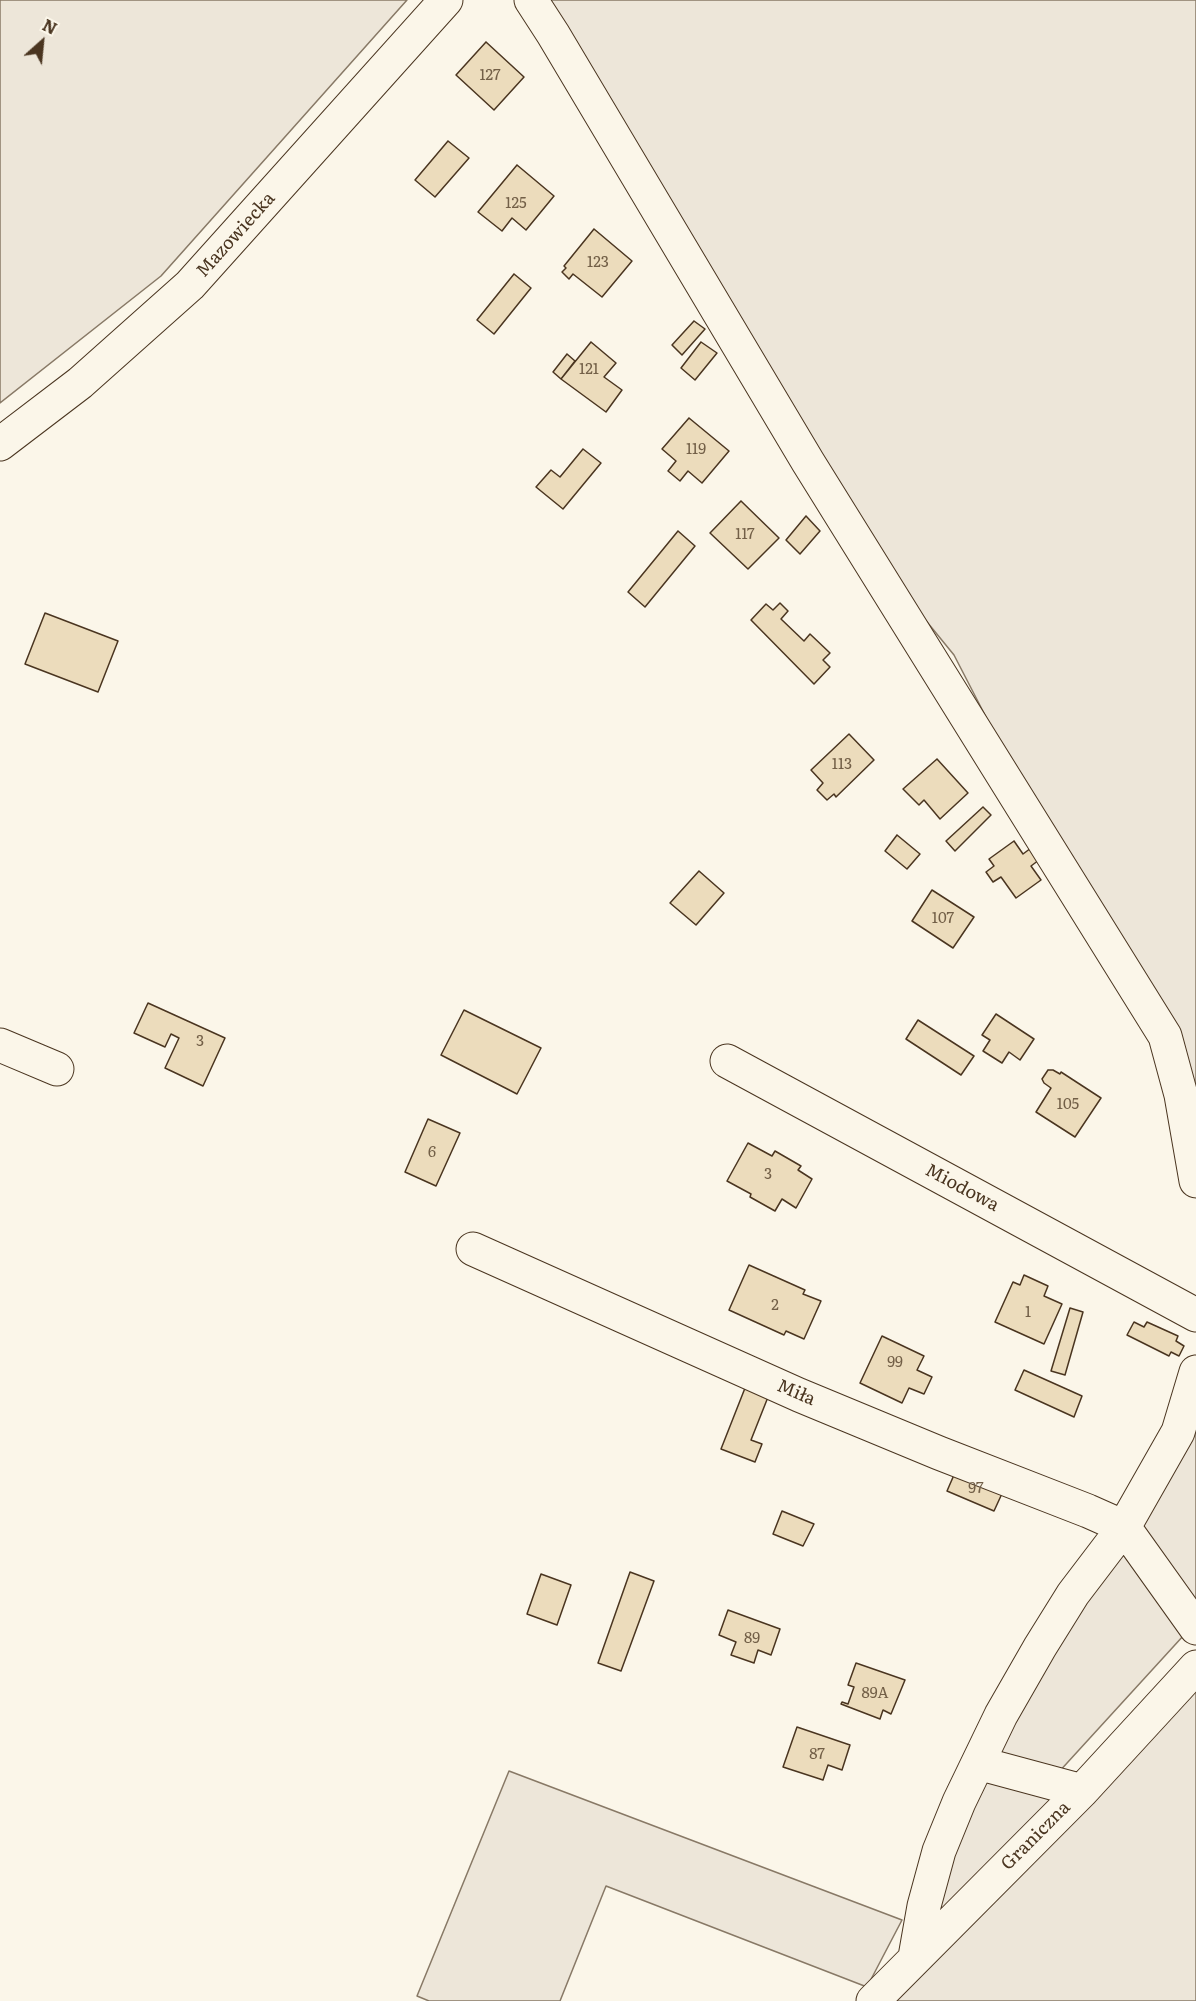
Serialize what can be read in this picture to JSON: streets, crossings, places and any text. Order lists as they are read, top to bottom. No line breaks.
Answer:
{"streets":{"street":["Mazowiecka","Miodowa","Miła","Graniczna"]},"house_numbers":["127","125","123","121","119","117","113","107","3","105","6","3","2","1","99","97","89","89A","87"],"north":"top right"}
